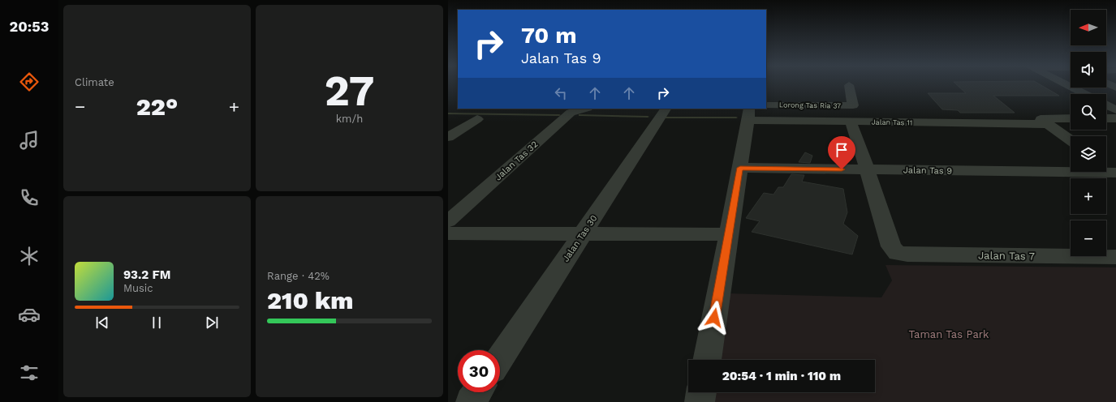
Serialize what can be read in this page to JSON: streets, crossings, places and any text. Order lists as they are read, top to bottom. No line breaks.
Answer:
{"streets":{"street":["Lorong Tas Ria 37","Jalan Tas 11","Jalan Tas 32","Jalan Tas 9","Jalan Tas 30","Jalan Tas 7"]},"crossings":[["Jalan Tas 9","Jalan Tas 7"]],"parks":["Taman Tas Park"],"north":"left","page":{"tabs":"20:53","tile":["Climate",["27","km/h"],["Range · 42%","210 km"]],"map_buttons":["+","−"],"turn":["70 m","Jalan Tas 9"],"heat":["−","22°","+"],"song":["93.2 FM","Music"],"limit":"30","trip":"20:54 · 1 min · 110 m"}}
